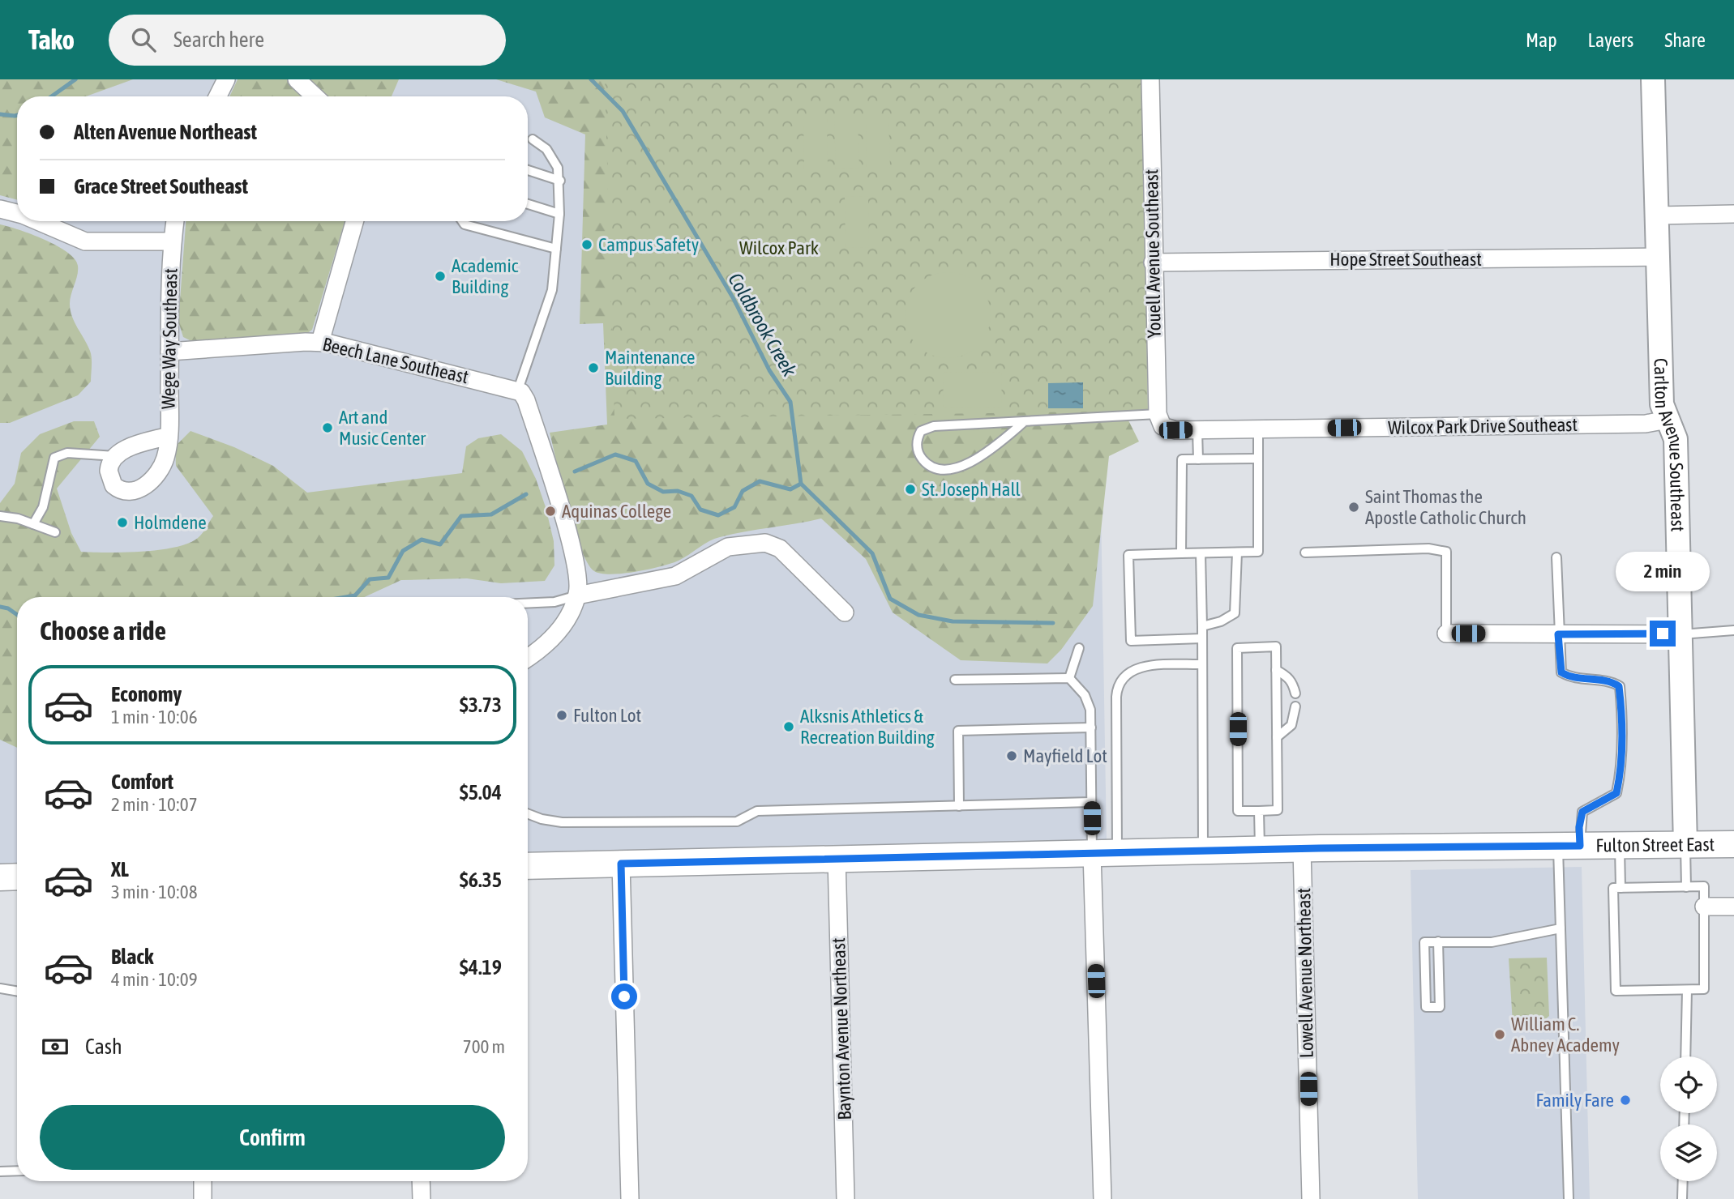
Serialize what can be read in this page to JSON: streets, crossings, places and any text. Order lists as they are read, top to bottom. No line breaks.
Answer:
{"streets":{"main road":["Fulton Street East"],"street":["Youell Avenue Southeast","Hope Street Southeast","Wege Way Southeast","Beech Lane Southeast","Wilcox Park Drive Southeast","Carlton Avenue Southeast","Lowell Avenue Northeast","Baynton Avenue Northeast"]},"crossings":[["Youell Avenue Southeast","Hope Street Southeast"],["Youell Avenue Southeast","Wilcox Park Drive Southeast"],["Hope Street Southeast","Carlton Avenue Southeast"],["Wege Way Southeast","Beech Lane Southeast"],["Wilcox Park Drive Southeast","Carlton Avenue Southeast"],["Carlton Avenue Southeast","Fulton Street East"],["Fulton Street East","Lowell Avenue Northeast"],["Fulton Street East","Baynton Avenue Northeast"]],"water":["Coldbrook Creek"],"parks":["Wilcox Park"],"places":["Campus Safety","Academic Building","Maintenance Building","Art and Music Center","St. Joseph Hall","Saint Thomas the Apostle Catholic Church","Aquinas College","Holmdene","Fulton Lot","Alksnis Athletics & Recreation Building","Mayfield Lot","William C. Abney Academy","Family Fare"],"page":{"header":"Tako","search":"Search here","nav":["Map","Layers","Share"],"banner":["Alten Avenue Northeast","Grace Street Southeast"],"bubble":"2 min","heading":"Choose a ride","list":[{"name":"Economy","note":"1 min · 10:06","value":"$3.73"},{"name":"Comfort","note":"2 min · 10:07","value":"$5.04"},{"name":"XL","note":"3 min · 10:08","value":"$6.35"},{"name":"Black","note":"4 min · 10:09","value":"$4.19"}],"pay":["Cash","700 m"],"buttons":"Confirm"}}
